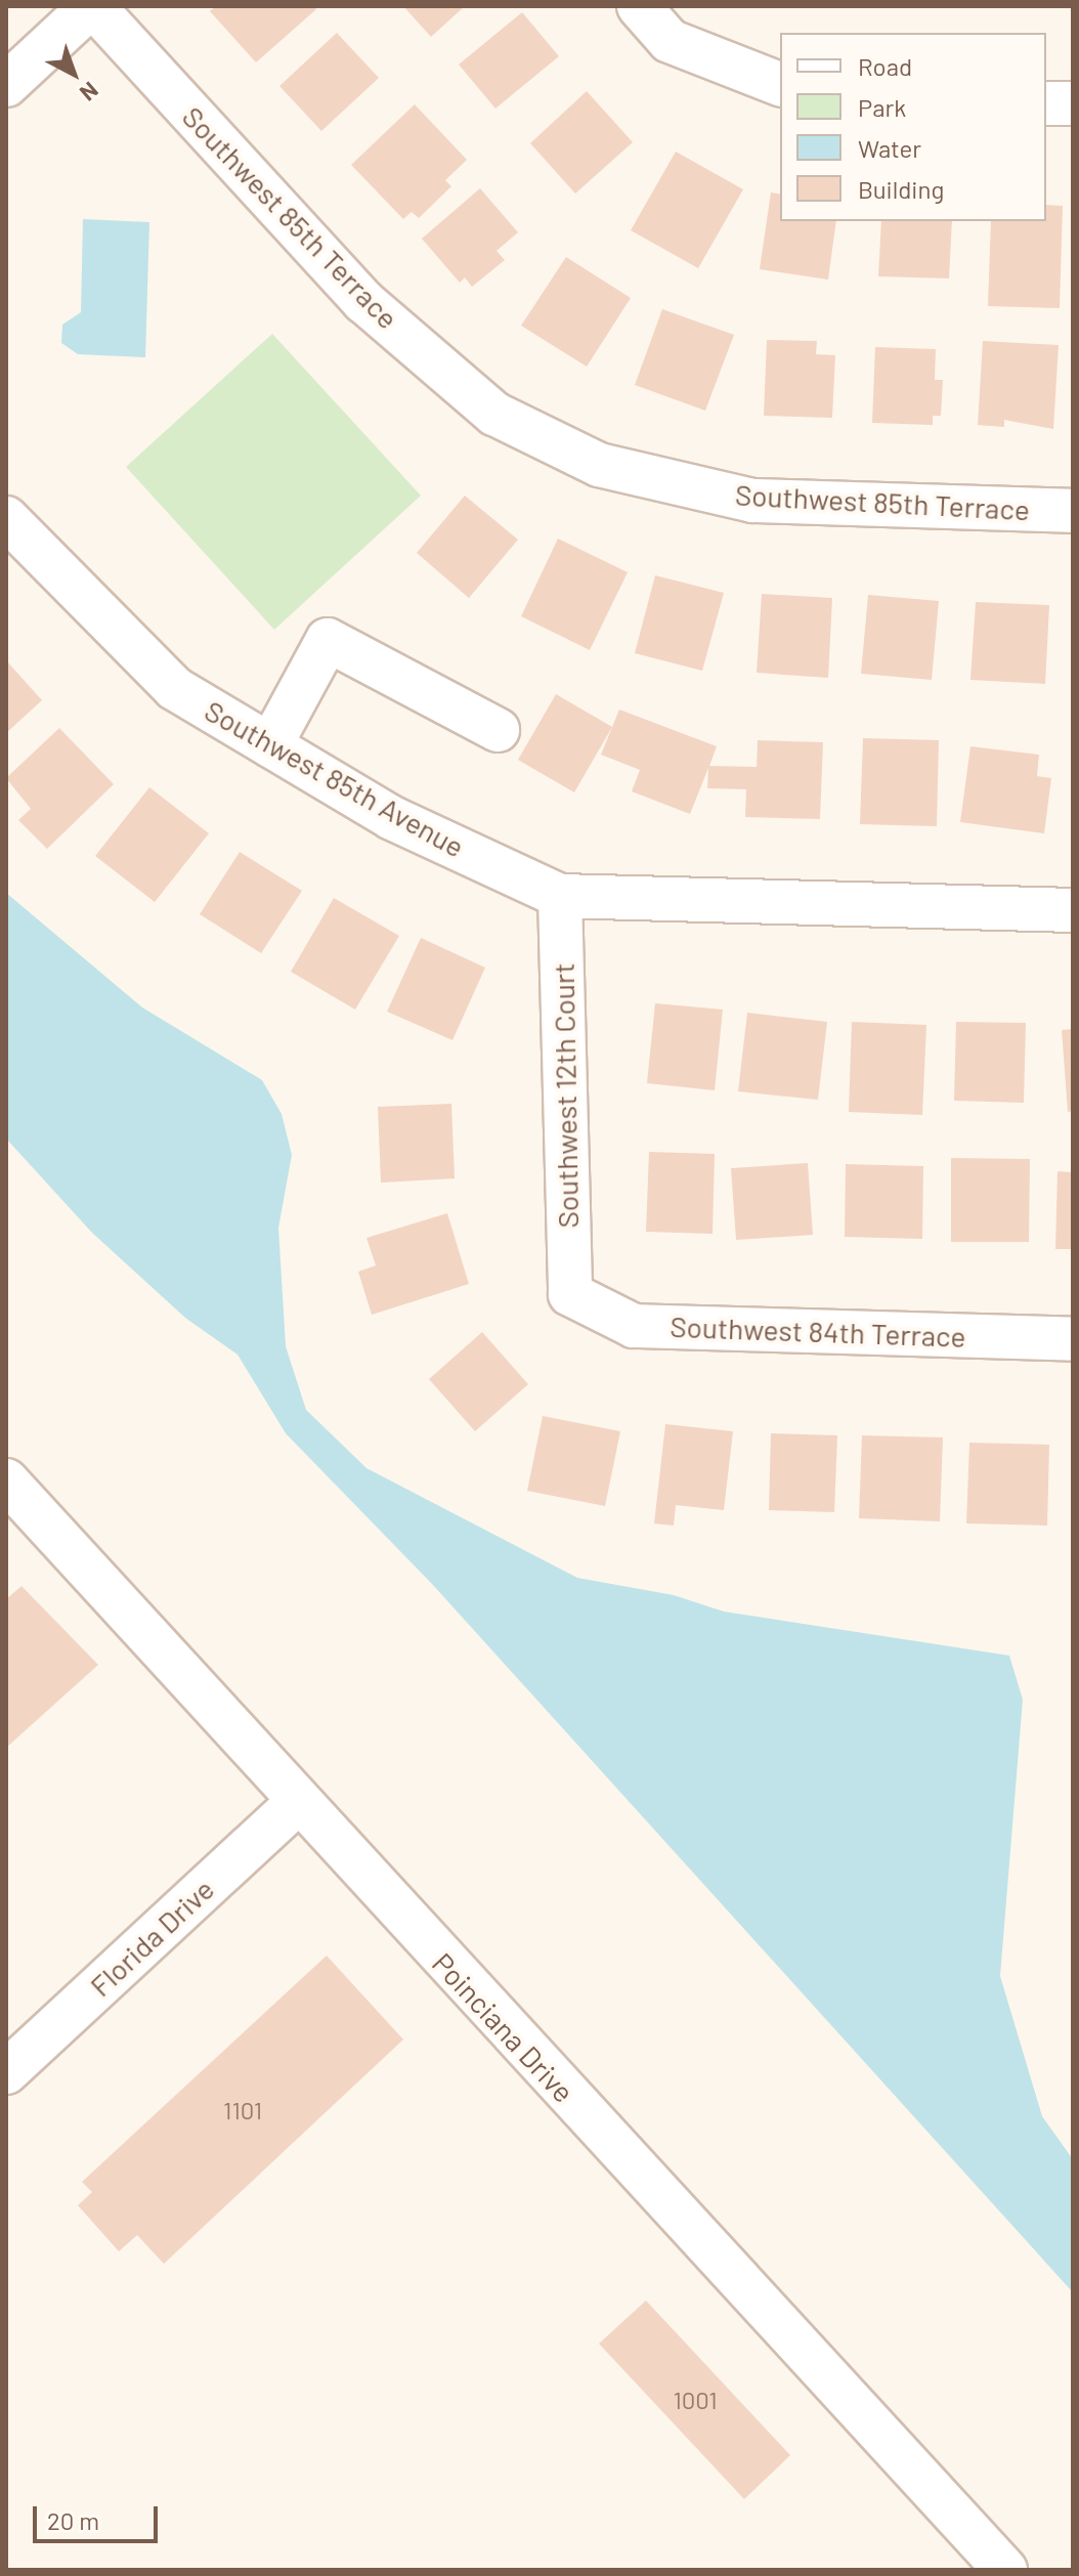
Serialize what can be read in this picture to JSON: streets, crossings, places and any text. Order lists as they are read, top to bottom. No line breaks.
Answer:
{"streets":{"street":["Southwest 85th Terrace","Southwest 85th Avenue","Southwest 12th Court","Southwest 84th Terrace","Florida Drive","Poinciana Drive"]},"crossings":[["Southwest 85th Avenue","Southwest 12th Court"],["Southwest 12th Court","Southwest 84th Terrace"],["Florida Drive","Poinciana Drive"]],"house_numbers":["1101","1001"],"legend":["Road","Park","Water","Building"],"scale_bar":"20 m","north":"bottom right"}
